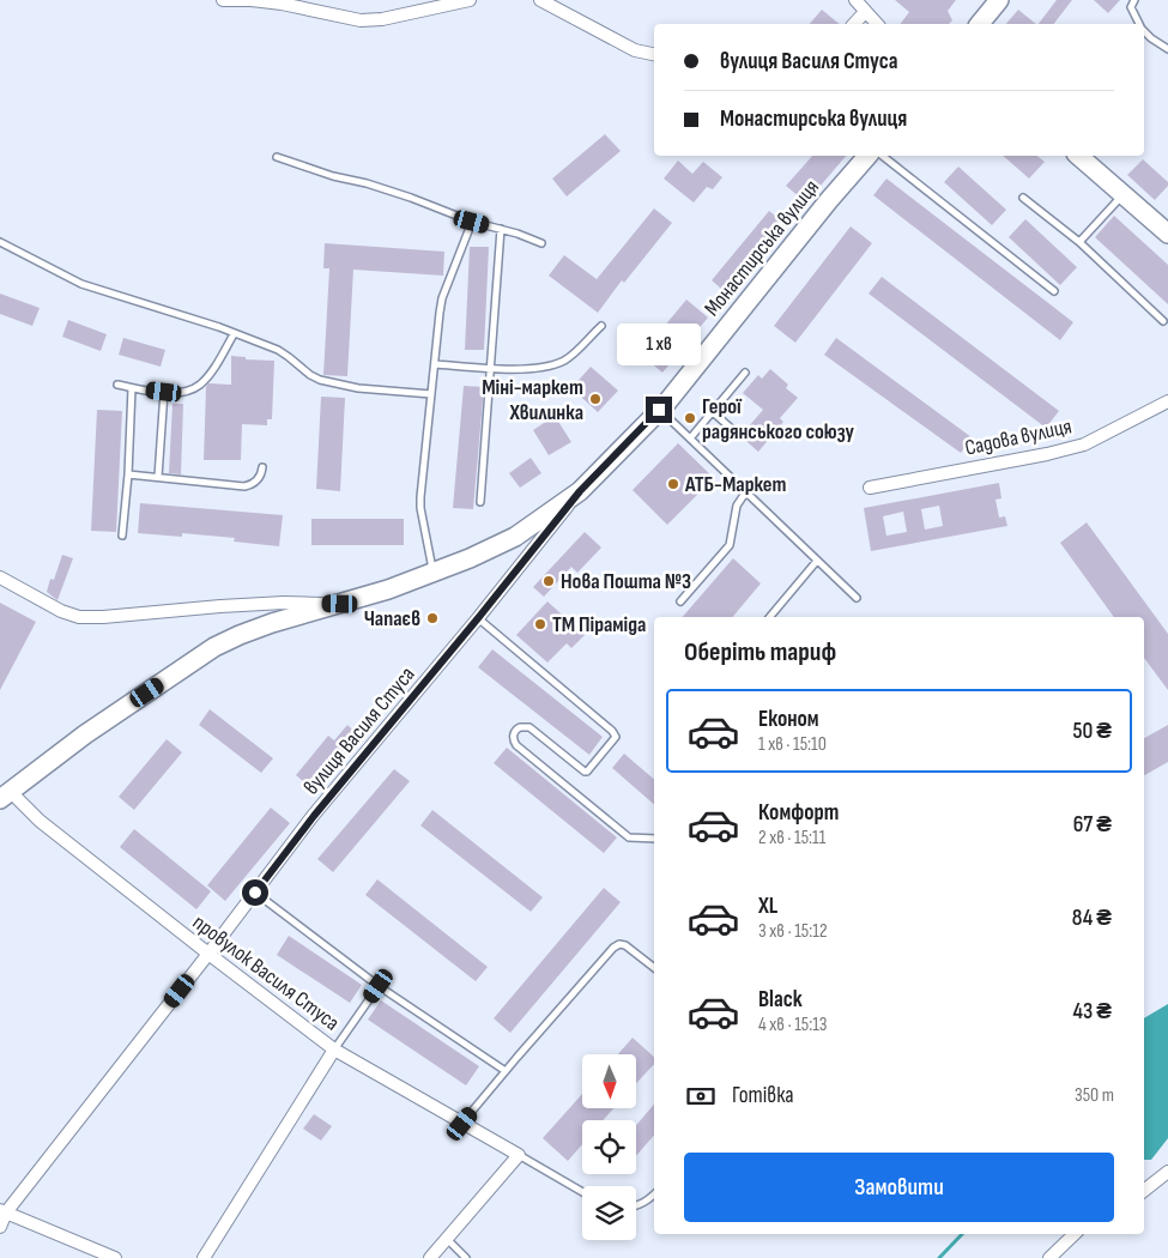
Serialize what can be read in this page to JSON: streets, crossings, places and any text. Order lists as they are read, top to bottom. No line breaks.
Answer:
{"streets":{"main road":["Монастирська вулиця"],"street":["Садова вулиця","вулиця Василя Стуса","провулок Василя Стуса"]},"crossings":[["Монастирська вулиця","вулиця Василя Стуса"],["Монастирська вулиця","провулок Василя Стуса"],["вулиця Василя Стуса","провулок Василя Стуса"]],"places":["Міні-маркет Хвилинка","Герої радянського союзу","АТБ-Маркет","Нова Пошта №3","Чапаєв","ТМ Піраміда"],"north":"bottom","page":{"banner":["вулиця Василя Стуса","Монастирська вулиця"],"bubble":"1 хв","heading":"Оберіть тариф","list":[{"name":"Економ","note":"1 хв · 15:10","value":"50 ₴"},{"name":"Комфорт","note":"2 хв · 15:11","value":"67 ₴"},{"name":"XL","note":"3 хв · 15:12","value":"84 ₴"},{"name":"Black","note":"4 хв · 15:13","value":"43 ₴"}],"pay":["Готівка","350 m"],"buttons":"Замовити"}}
